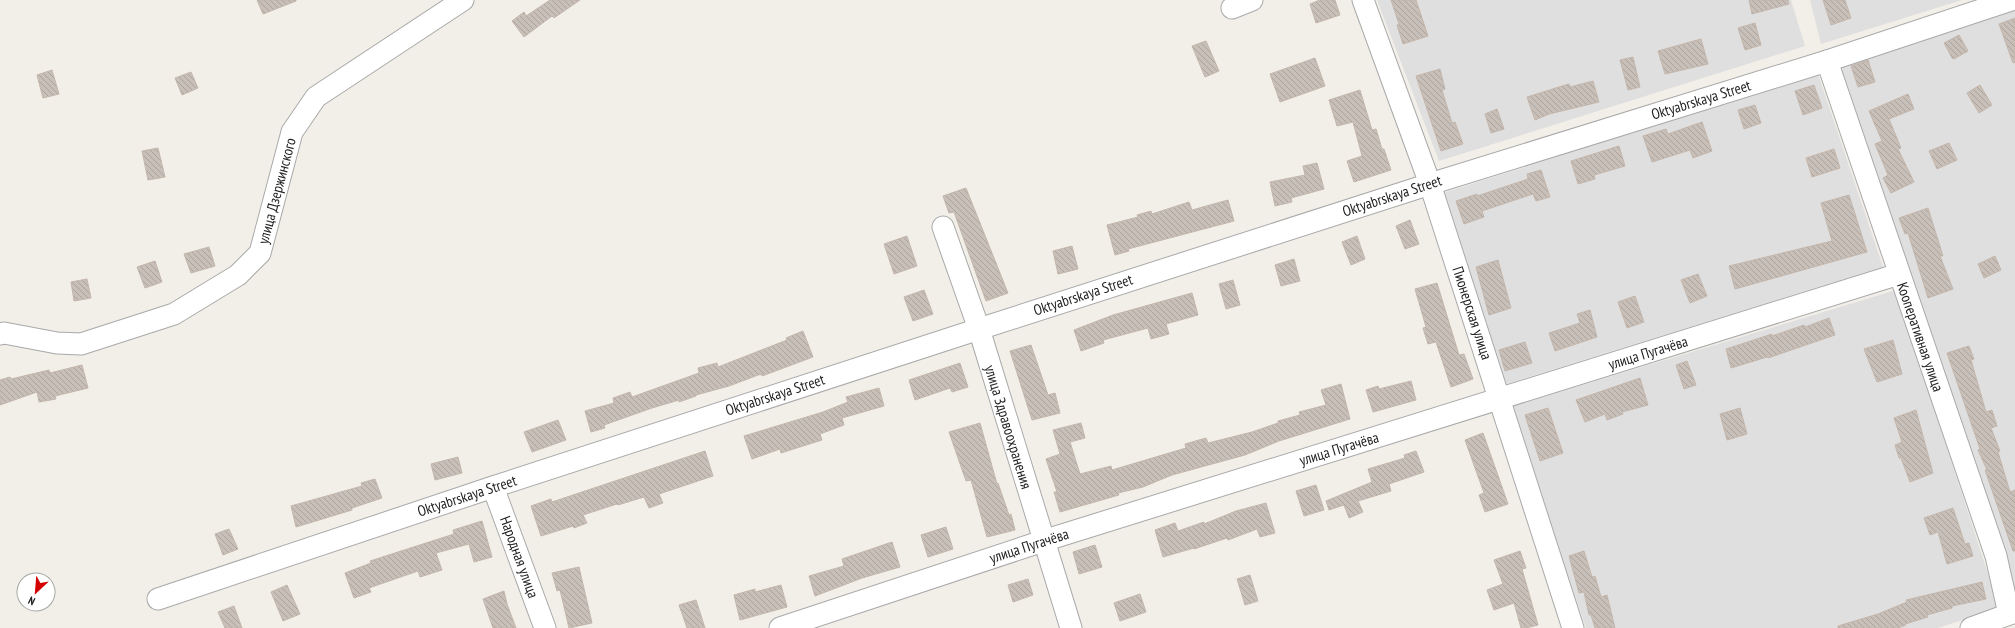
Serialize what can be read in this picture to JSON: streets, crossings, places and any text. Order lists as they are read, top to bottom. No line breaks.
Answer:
{"streets":{"street":["Oktyabrskaya Street","улица Дзержинского","Пионерская улица","Кооперативная улица","улица Пугачёва","улица Здравоохранения","Народная улица"]},"crossings":[["Oktyabrskaya Street","Пионерская улица"],["Oktyabrskaya Street","Кооперативная улица"],["Oktyabrskaya Street","улица Здравоохранения"],["Oktyabrskaya Street","Народная улица"],["Пионерская улица","улица Пугачёва"],["Кооперативная улица","улица Пугачёва"],["улица Пугачёва","улица Здравоохранения"]],"north":"bottom left"}
